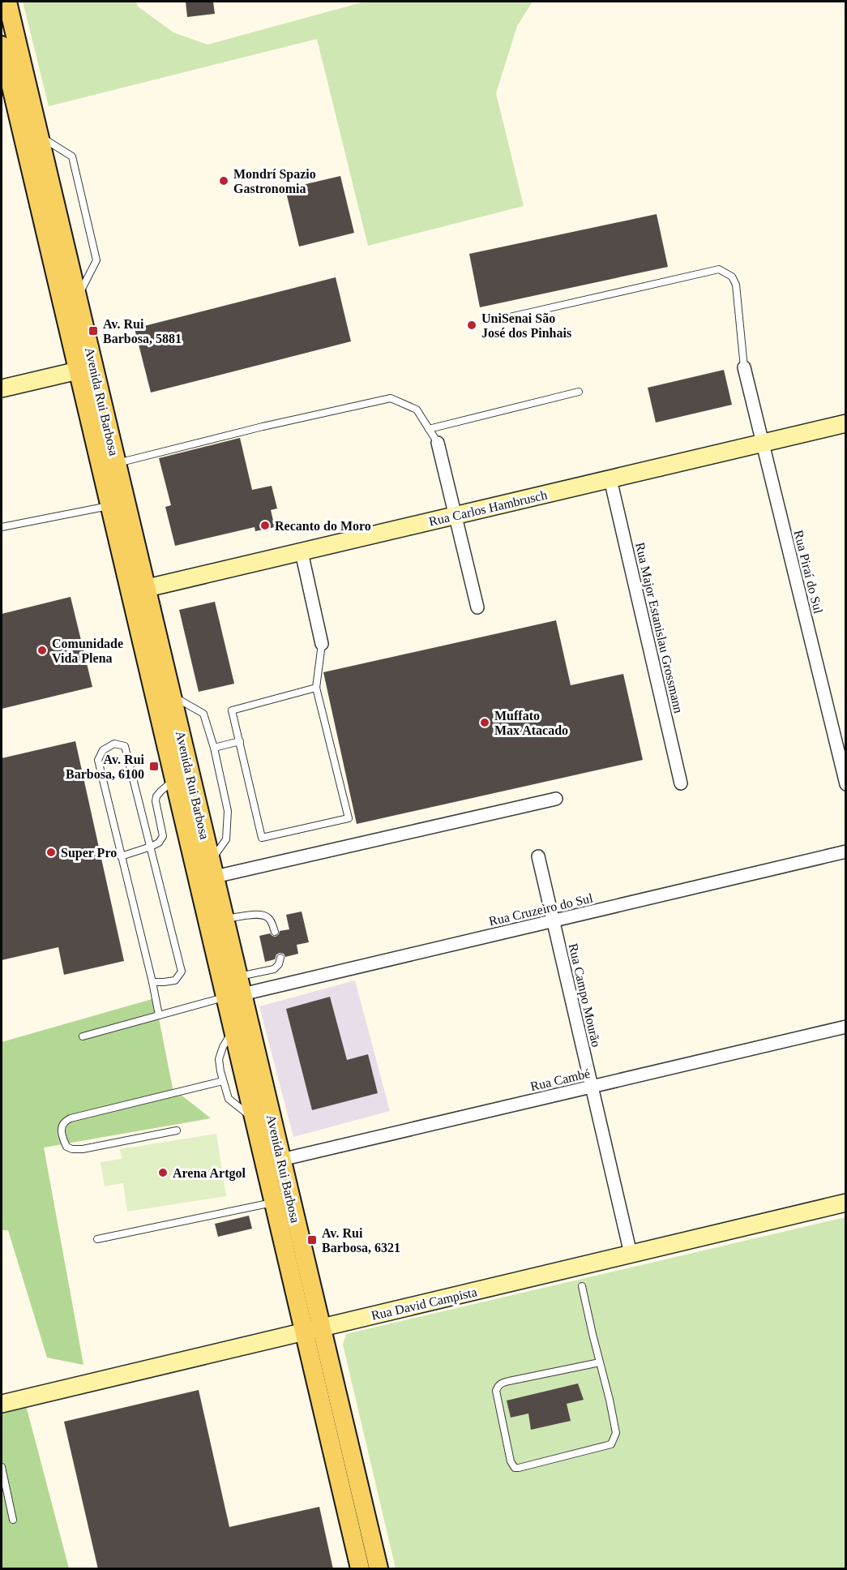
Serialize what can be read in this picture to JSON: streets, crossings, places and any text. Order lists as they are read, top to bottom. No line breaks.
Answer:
{"streets":{"main road":["Avenida Rui Barbosa"],"street":["Rua Carlos Hambrusch","Rua Piraí do Sul","Rua Major Estanislau Grossmann","Rua Cruzeiro do Sul","Rua Campo Mourão","Rua Cambé","Rua David Campista"]},"crossings":[["Avenida Rui Barbosa","Rua Carlos Hambrusch"],["Avenida Rui Barbosa","Rua Cruzeiro do Sul"],["Avenida Rui Barbosa","Rua Cambé"],["Avenida Rui Barbosa","Rua David Campista"],["Rua Carlos Hambrusch","Rua Piraí do Sul"],["Rua Carlos Hambrusch","Rua Major Estanislau Grossmann"],["Rua Cruzeiro do Sul","Rua Campo Mourão"],["Rua Campo Mourão","Rua Cambé"],["Rua Campo Mourão","Rua David Campista"]],"places":{"other":["Mondrí Spazio Gastronomia","UniSenai São José dos Pinhais","Recanto do Moro","Comunidade Vida Plena","Muffato Max Atacado","Super Pro","Arena Artgol"],"transit":["Av. Rui Barbosa, 5881","Av. Rui Barbosa, 6100","Av. Rui Barbosa, 6321"]}}
